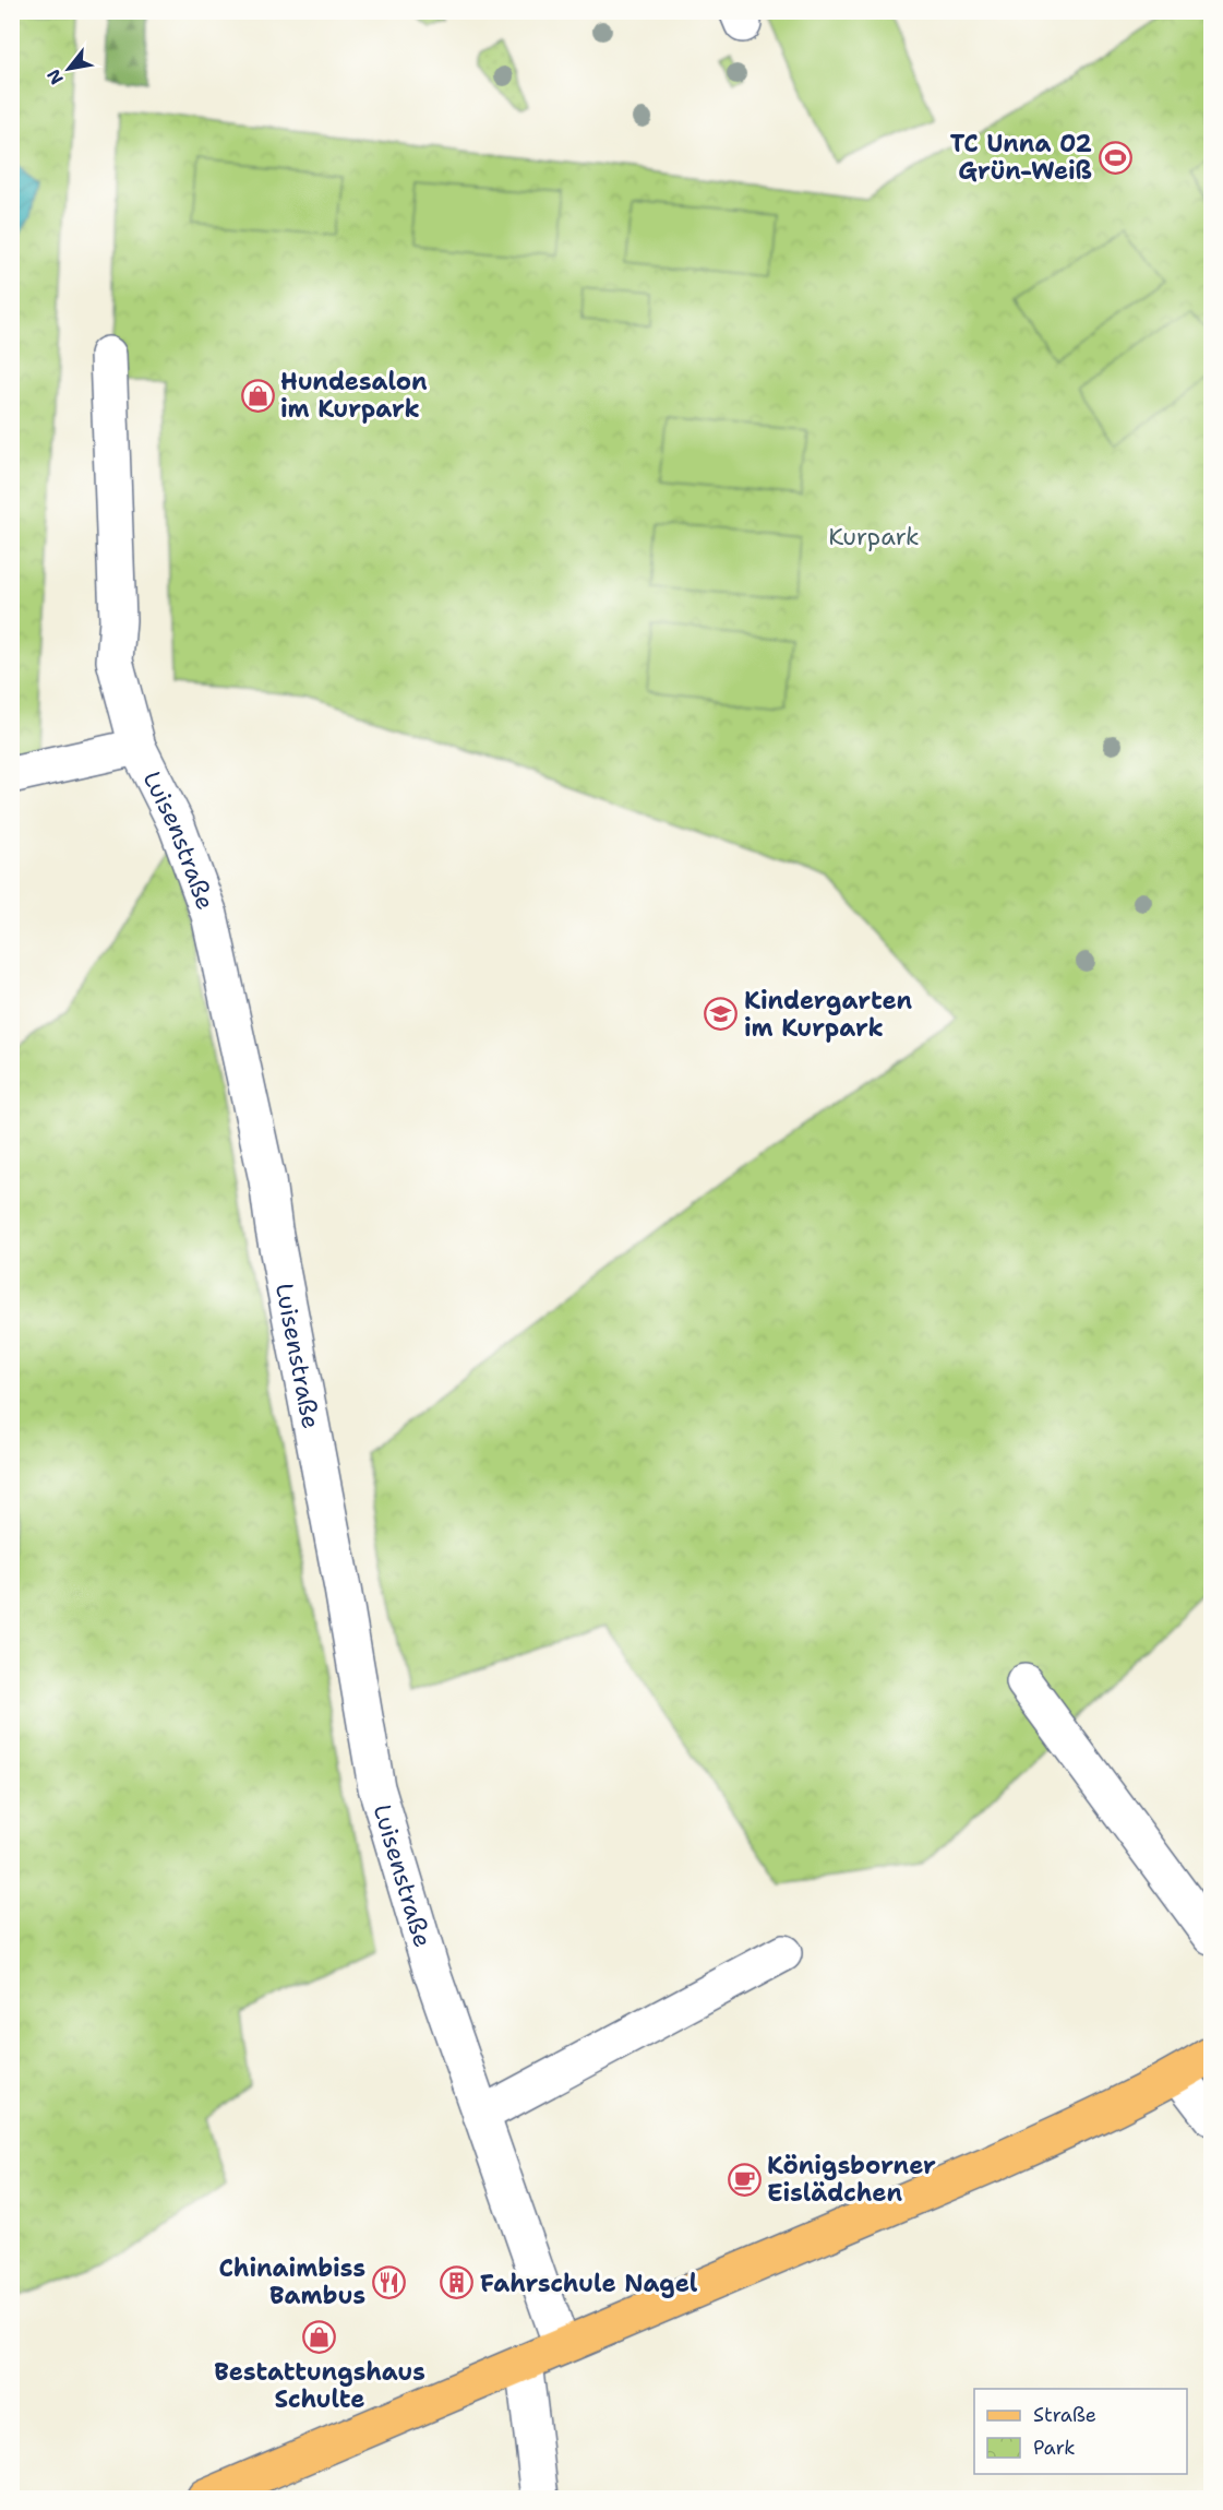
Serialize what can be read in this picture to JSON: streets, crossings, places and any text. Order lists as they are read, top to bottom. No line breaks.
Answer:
{"streets":{"street":["Luisenstraße"]},"parks":["Kurpark"],"places":{"sports":["TC Unna 02 Grün-Weiß"],"shop":["Hundesalon im Kurpark","Bestattungshaus Schulte"],"school or university":["Kindergarten im Kurpark"],"cafe":["Königsborner Eislädchen"],"restaurant":["Chinaimbiss Bambus"],"building":["Fahrschule Nagel"]},"legend":["Straße","Park"],"north":"bottom left"}
